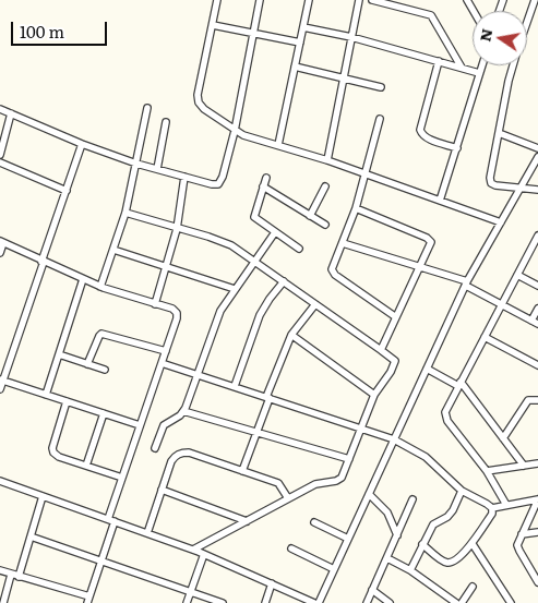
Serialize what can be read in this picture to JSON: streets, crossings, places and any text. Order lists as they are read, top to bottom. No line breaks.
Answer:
{"scale_bar":"100 m","north":"left"}
